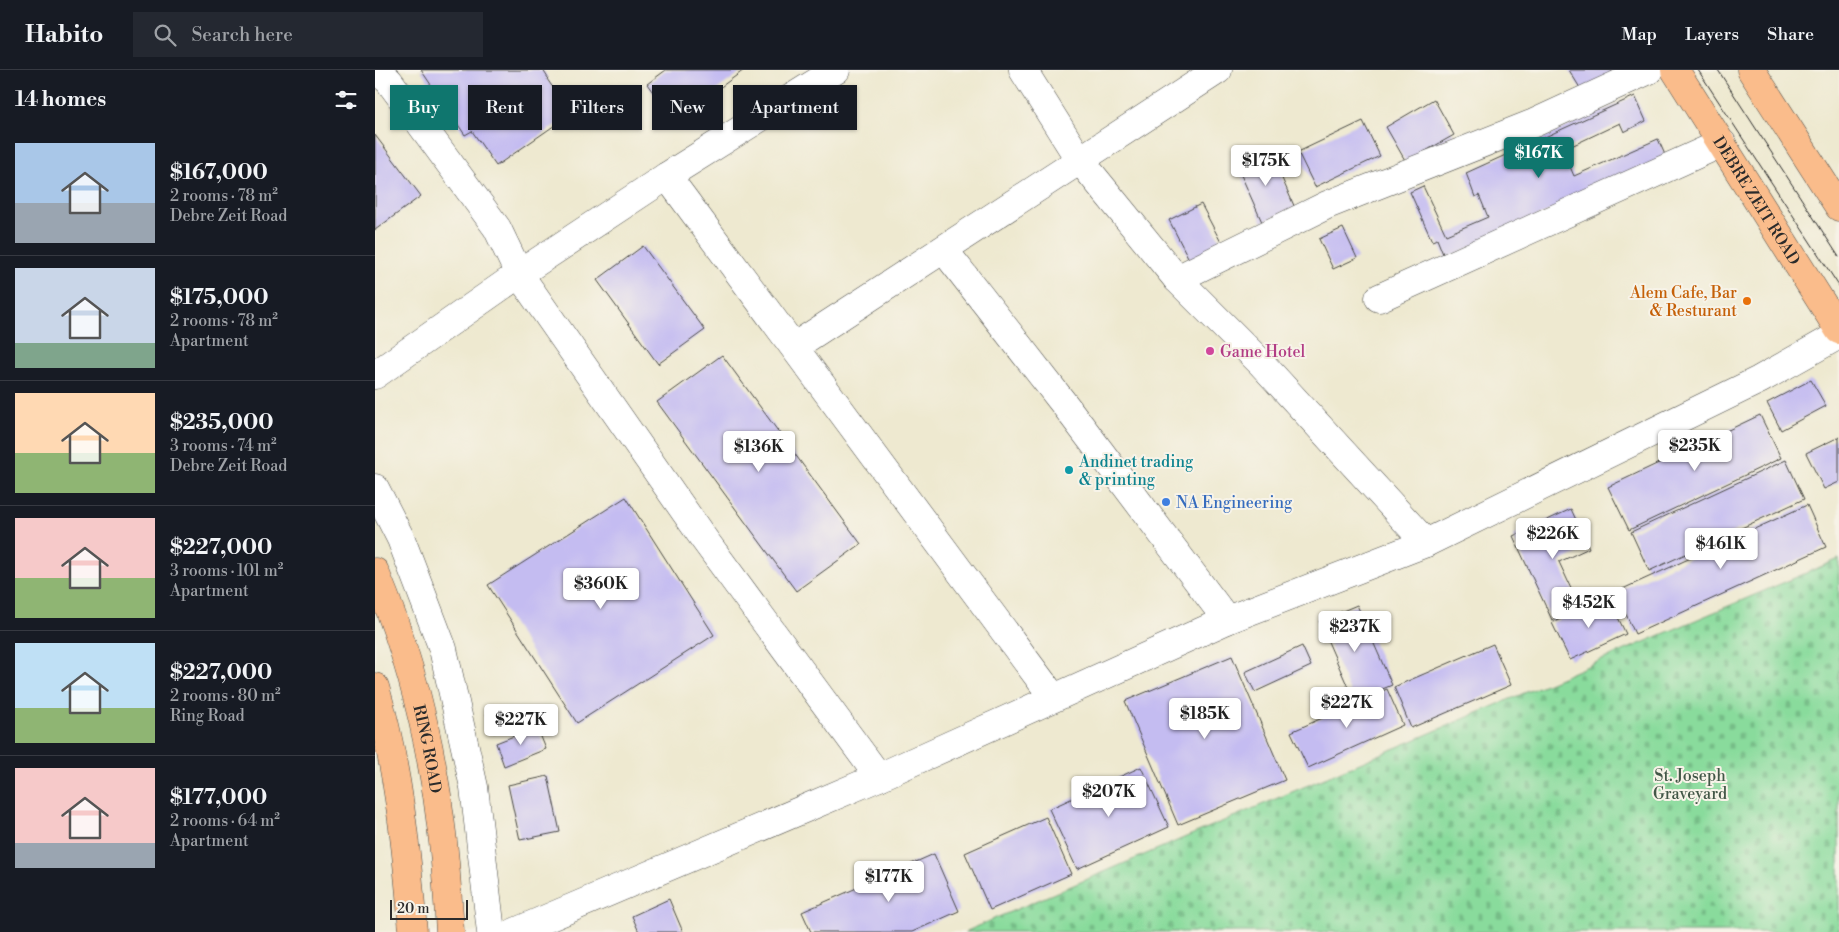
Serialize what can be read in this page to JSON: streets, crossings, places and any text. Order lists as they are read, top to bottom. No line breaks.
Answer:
{"streets":{"main road":["DEBRE ZEIT ROAD","RING ROAD"]},"parks":["St. Joseph Graveyard"],"places":["Alem Cafe, Bar & Resturant","Game Hotel","Andinet trading & printing","NA Engineering"],"scale_bar":"20 m","page":{"header":"Habito","search":"Search here","nav":["Map","Layers","Share"],"heading":"14 homes","chip":["Buy","Rent","Filters","New","Apartment"],"list":[{"name":"$167,000","note":"2 rooms · 78 m² · Debre Zeit Road"},{"name":"$175,000","note":"2 rooms · 78 m² · Apartment"},{"name":"$235,000","note":"3 rooms · 74 m² · Debre Zeit Road"},{"name":"$227,000","note":"3 rooms · 101 m² · Apartment"},{"name":"$227,000","note":"2 rooms · 80 m² · Ring Road"},{"name":"$177,000","note":"2 rooms · 64 m² · Apartment"}],"price":["$167K","$175K","$235K","$136K","$226K","$461K","$360K","$452K","$237K","$227K","$185K","$227K","$207K","$177K"],"scale":"20 m"}}
